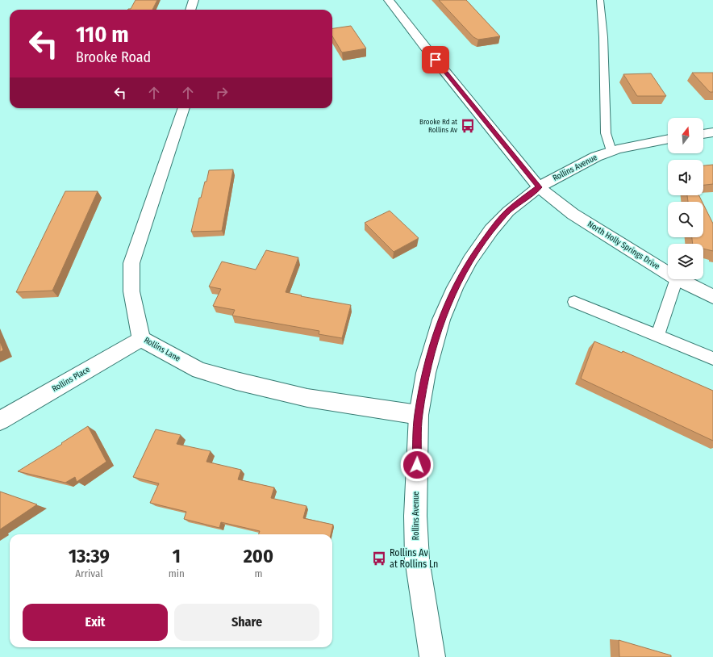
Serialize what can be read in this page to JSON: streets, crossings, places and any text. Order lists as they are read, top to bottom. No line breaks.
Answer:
{"streets":{"street":["Rollins Avenue","North Holly Springs Drive","Rollins Lane","Rollins Place"]},"crossings":[["Rollins Avenue","North Holly Springs Drive"],["Rollins Avenue","Rollins Lane"],["Rollins Lane","Rollins Place"]],"places":{"bus stop":["Brooke Rd at Rollins Av","Rollins Av at Rollins Ln"]},"north":"top","page":{"turn":["110 m","Brooke Road"],"eta":["13:39","Arrival","1","min","200","m"],"buttons":["Exit","Share"]}}
